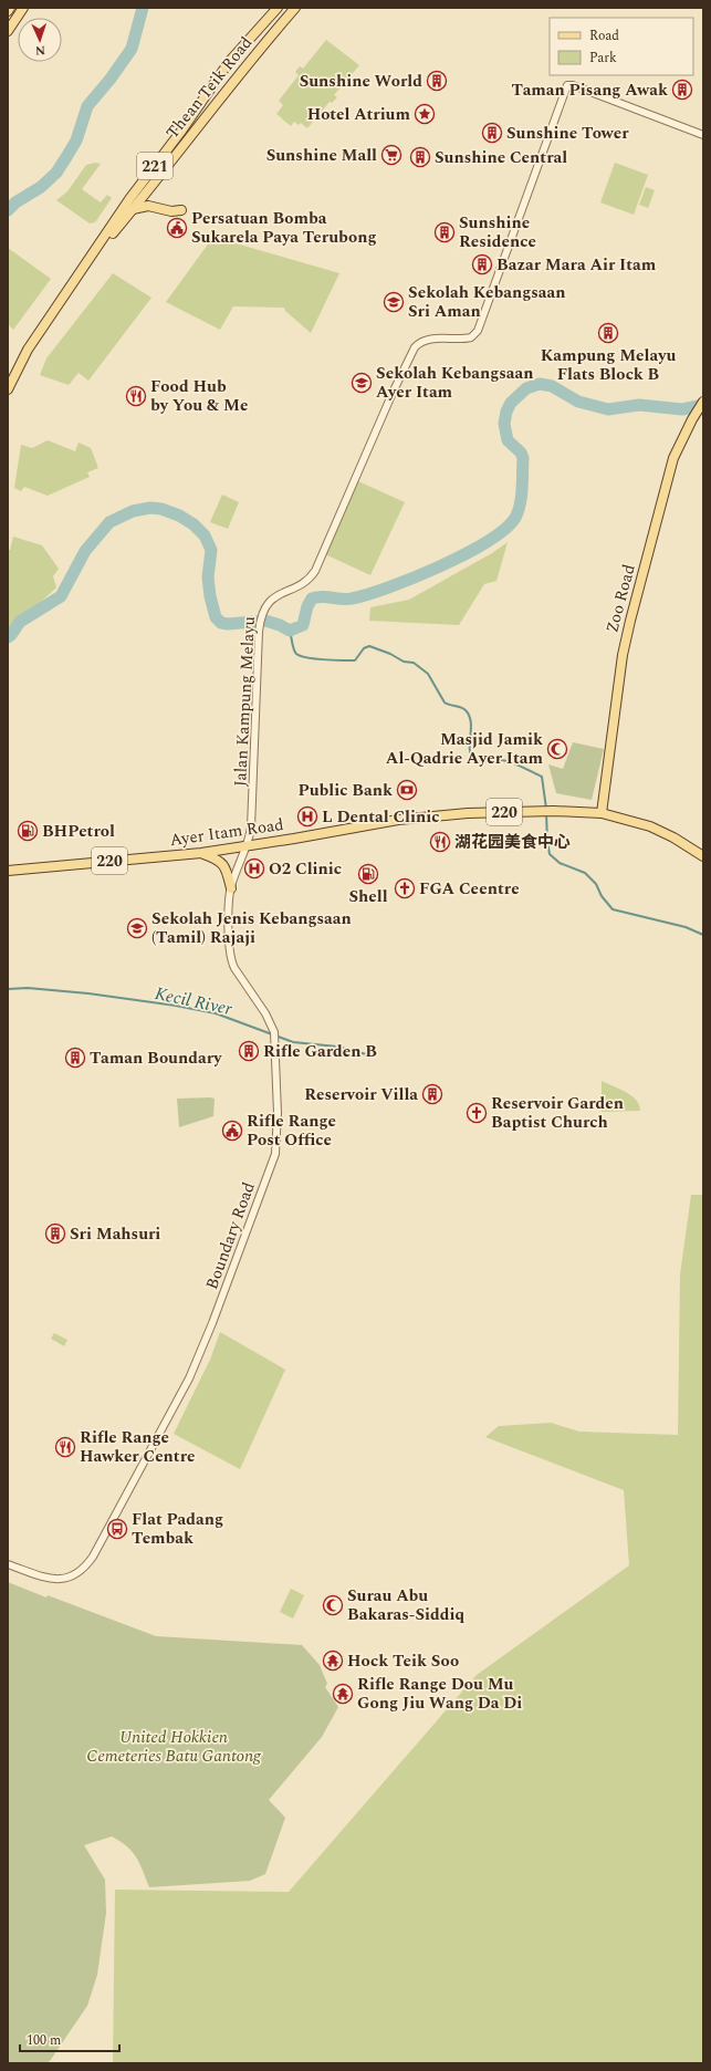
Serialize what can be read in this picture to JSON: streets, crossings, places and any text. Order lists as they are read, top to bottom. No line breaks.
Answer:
{"streets":{"main road":["Thean Teik Road","221","Zoo Road","220","Ayer Itam Road"],"street":["Jalan Kampung Melayu","Boundary Road"]},"crossings":[["Zoo Road","Ayer Itam Road"],["Jalan Kampung Melayu","Ayer Itam Road"],["Jalan Kampung Melayu","Boundary Road"],["Ayer Itam Road","Boundary Road"]],"water":["Kecil River"],"parks":["United Hokkien Cemeteries Batu Gantong"],"places":{"building":["Sunshine World","Taman Pisang Awak","Sunshine Tower","Sunshine Central","Sunshine Residence","Bazar Mara Air Itam","Kampung Melayu Flats Block B","Rifle Garden B","Taman Boundary","Reservoir Villa","Sri Mahsuri"],"place":["Hotel Atrium"],"supermarket":["Sunshine Mall"],"public building":["Persatuan Bomba Sukarela Paya Terubong","Rifle Range Post Office"],"school or university":["Sekolah Kebangsaan Sri Aman","Sekolah Kebangsaan Ayer Itam","Sekolah Jenis Kebangsaan (Tamil) Rajaji"],"restaurant":["Food Hub by You & Me","湖花园美食中心","Rifle Range Hawker Centre"],"mosque":["Masjid Jamik Al-Qadrie Ayer Itam","Surau Abu Bakaras-Siddiq"],"bank":["Public Bank"],"hospital":["L Dental Clinic","O2 Clinic"],"fuel station":["BHPetrol","Shell"],"church":["FGA Ceentre","Reservoir Garden Baptist Church"],"bus stop":["Flat Padang Tembak"],"temple":["Hock Teik Soo","Rifle Range Dou Mu Gong Jiu Wang Da Di"]},"legend":["Road","Park"],"scale_bar":"100 m","north":"bottom"}
